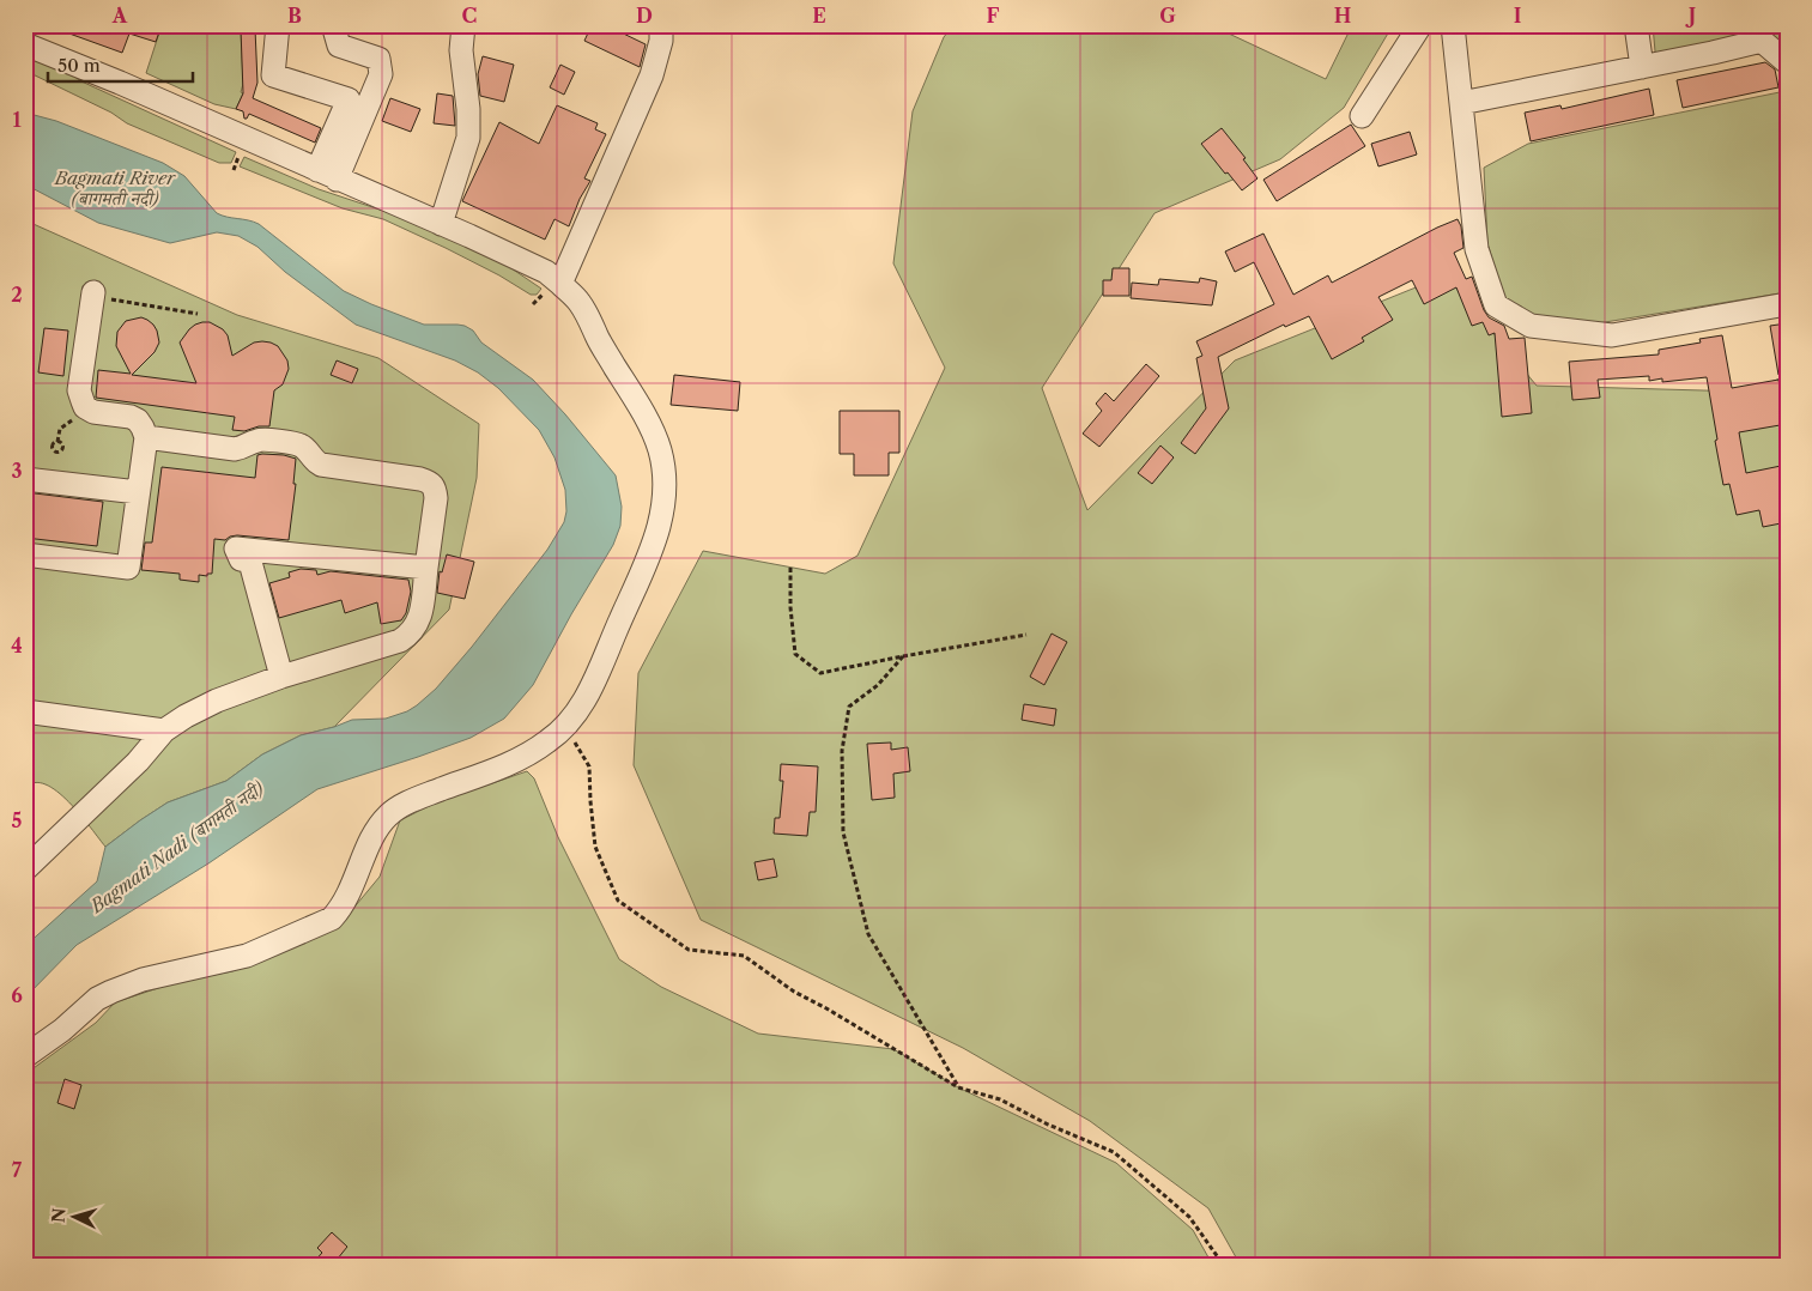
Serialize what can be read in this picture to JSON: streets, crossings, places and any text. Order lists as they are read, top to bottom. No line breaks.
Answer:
{"water":["Bagmati River (बागमती नदी)","Bagmati Nadi (बागमती नदी)"],"scale_bar":"50 m","north":"left","grid":{"columns":["A","B","C","D","E","F","G","H","I","J"],"rows":["1","2","3","4","5","6","7"]}}
